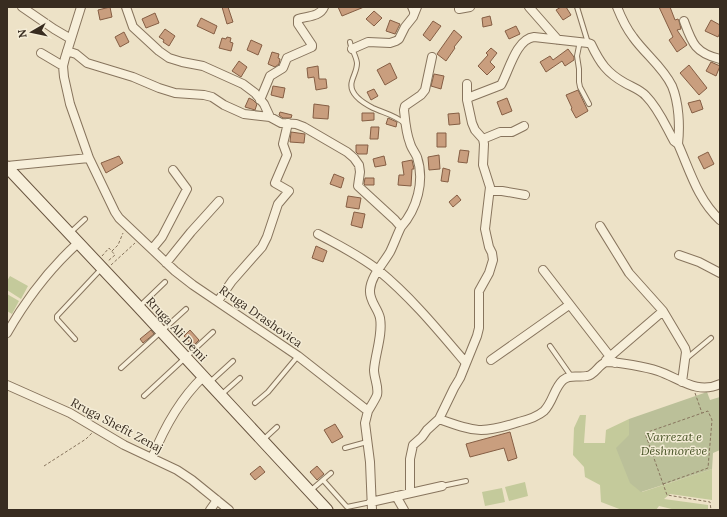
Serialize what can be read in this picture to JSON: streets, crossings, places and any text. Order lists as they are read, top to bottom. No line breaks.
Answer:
{"streets":{"main road":["Rruga Ali Demi"],"street":["Rruga Drashovica","Rruga Shefit Zenaj"]},"parks":["Varrezat e Dëshmorëve"],"north":"left"}
